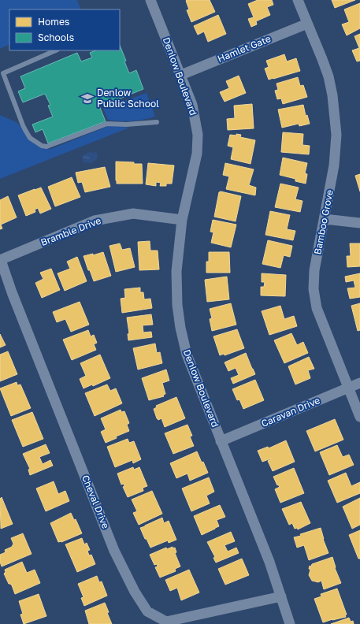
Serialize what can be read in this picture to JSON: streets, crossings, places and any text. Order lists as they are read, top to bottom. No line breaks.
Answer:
{"streets":{"street":["Hamlet Gate","Denlow Boulevard","Bamboo Grove","Bramble Drive","Caravan Drive","Cheval Drive"]},"crossings":[["Hamlet Gate","Denlow Boulevard"],["Hamlet Gate","Bamboo Grove"],["Denlow Boulevard","Bramble Drive"],["Denlow Boulevard","Caravan Drive"],["Denlow Boulevard","Cheval Drive"],["Bamboo Grove","Caravan Drive"],["Bramble Drive","Cheval Drive"]],"places":{"school or university":["Denlow Public School"]},"legend":["Homes","Schools"]}
